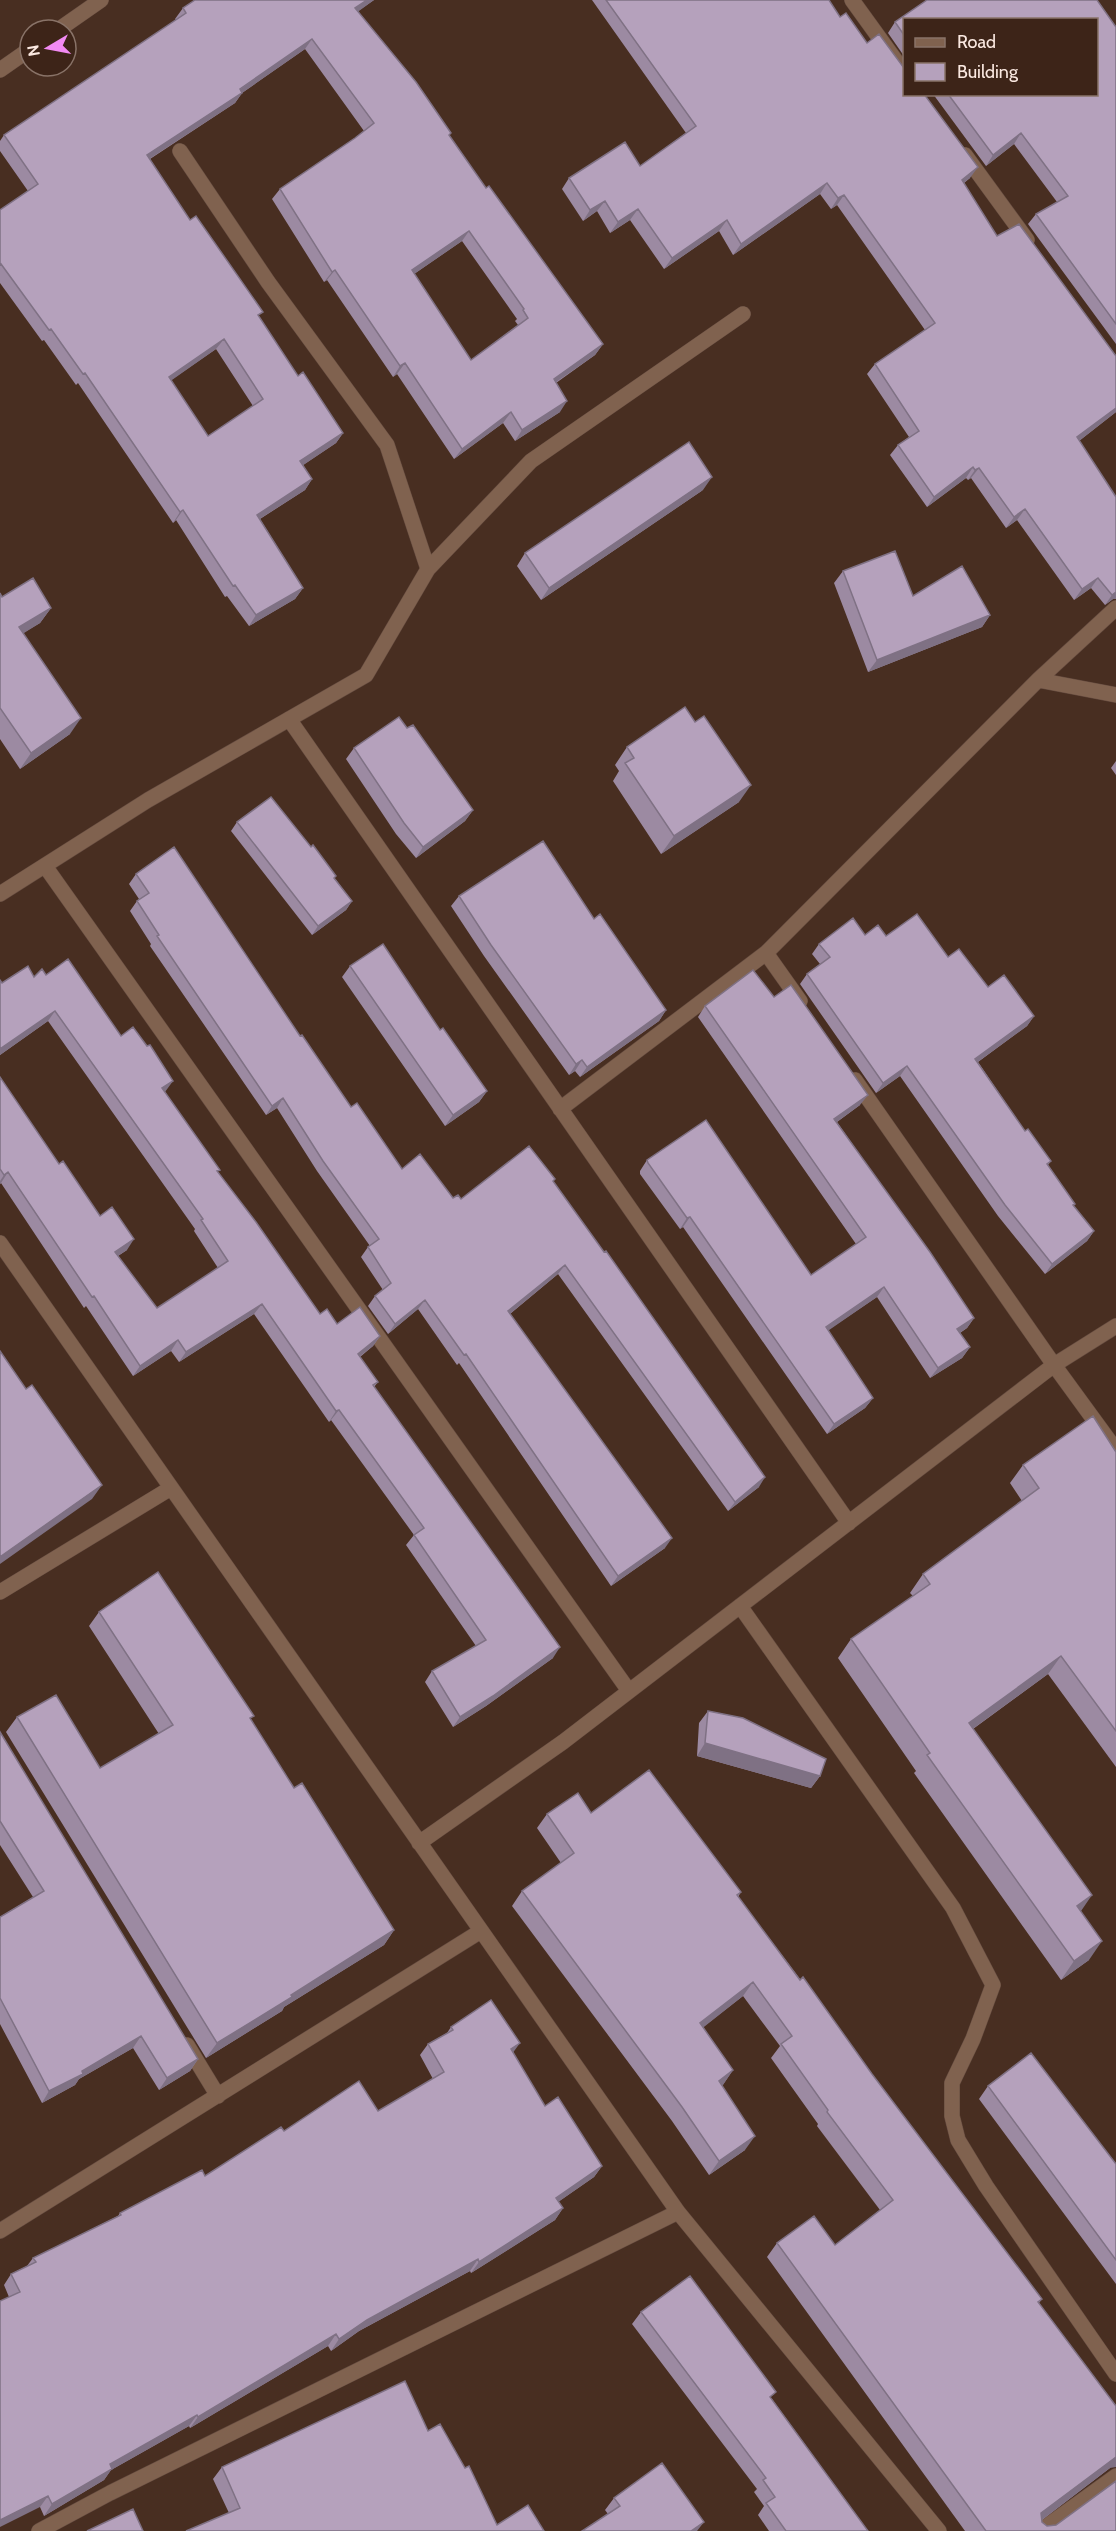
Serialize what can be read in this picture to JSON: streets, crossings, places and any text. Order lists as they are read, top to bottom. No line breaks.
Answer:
{"legend":["Road","Building"],"north":"left"}
